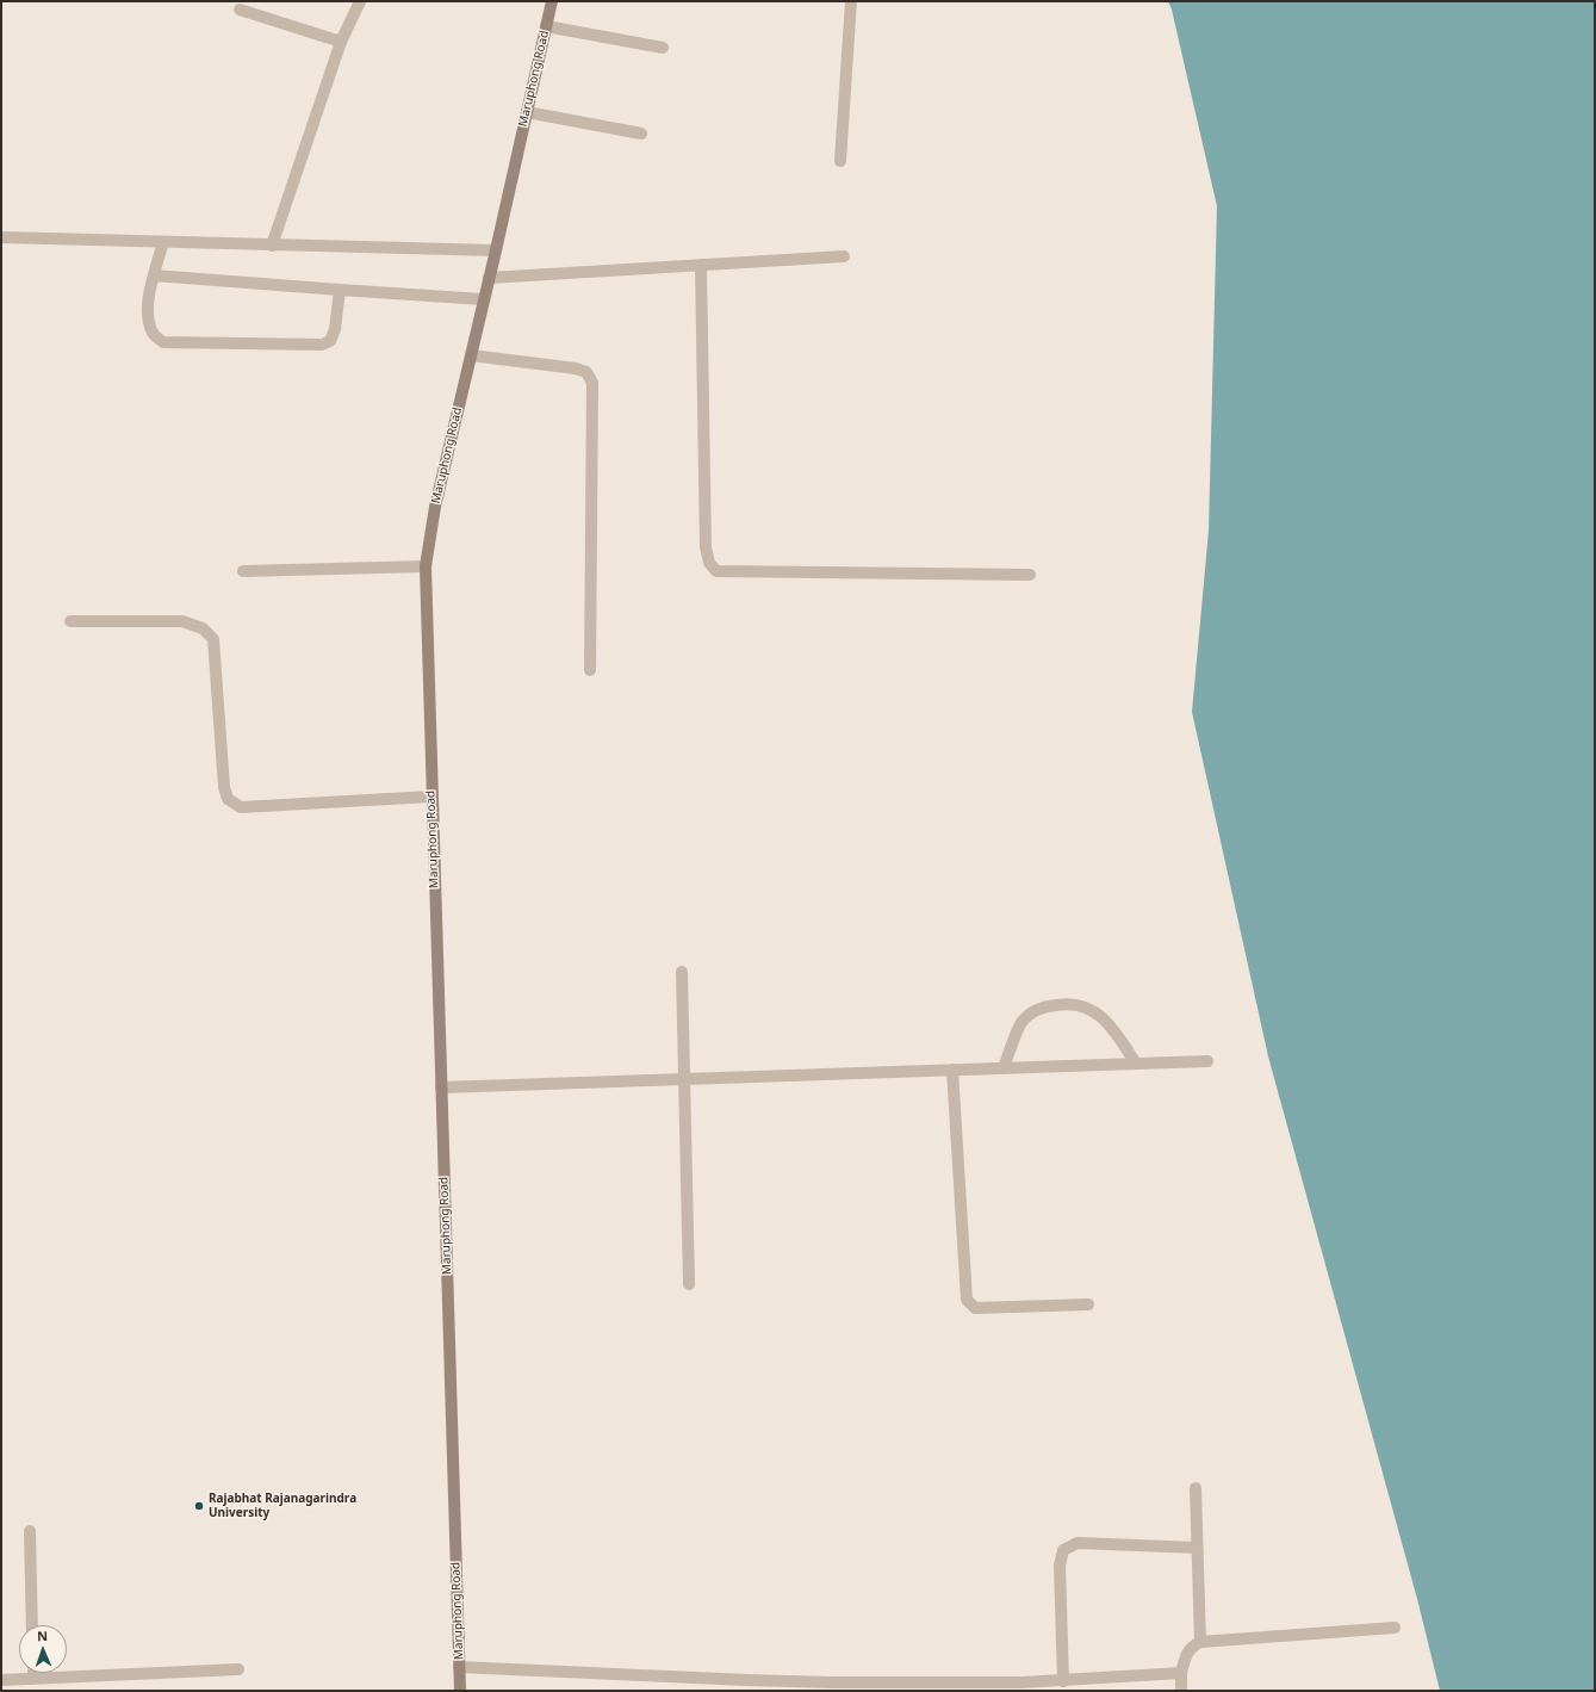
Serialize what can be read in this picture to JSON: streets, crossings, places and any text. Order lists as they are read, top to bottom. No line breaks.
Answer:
{"streets":{"main road":["Maruphong Road"]},"places":["Rajabhat Rajanagarindra University"],"north":"top"}
